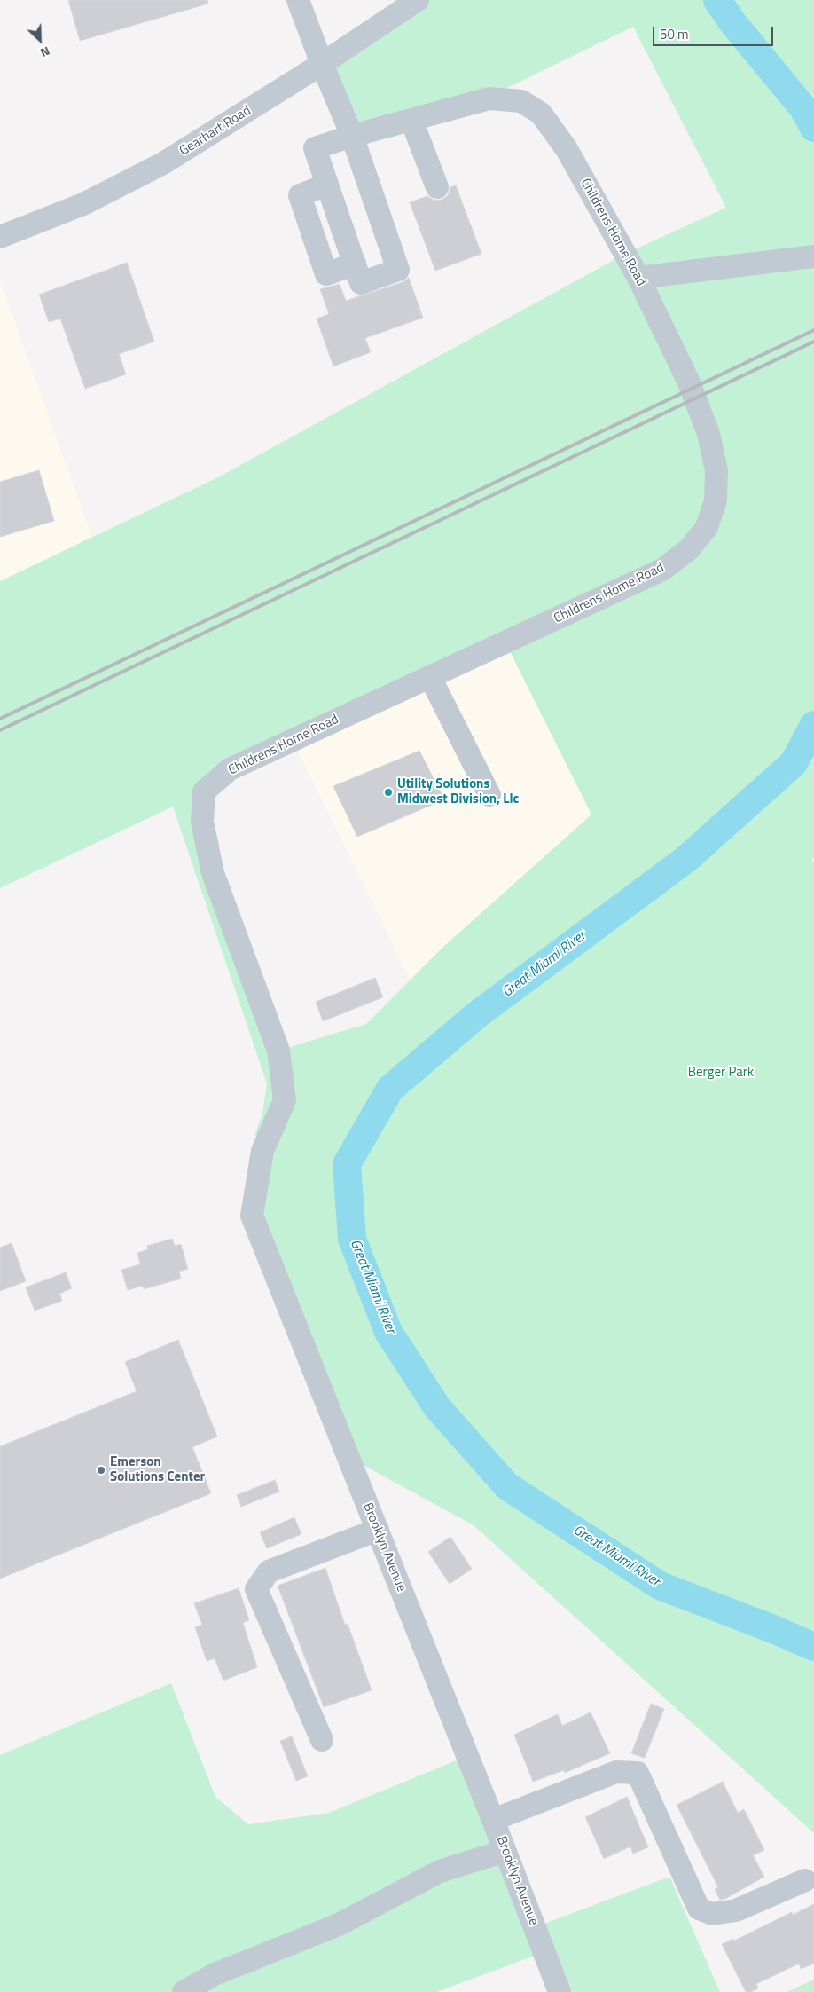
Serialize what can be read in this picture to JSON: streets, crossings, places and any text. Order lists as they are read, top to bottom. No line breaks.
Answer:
{"streets":{"street":["Gearhart Road","Childrens Home Road","Brooklyn Avenue"]},"crossings":[["Childrens Home Road","Brooklyn Avenue"]],"water":["Great Miami River"],"parks":["Berger Park"],"places":["Utility Solutions Midwest Division, Llc","Emerson Solutions Center"],"scale_bar":"50 m","north":"bottom right"}
